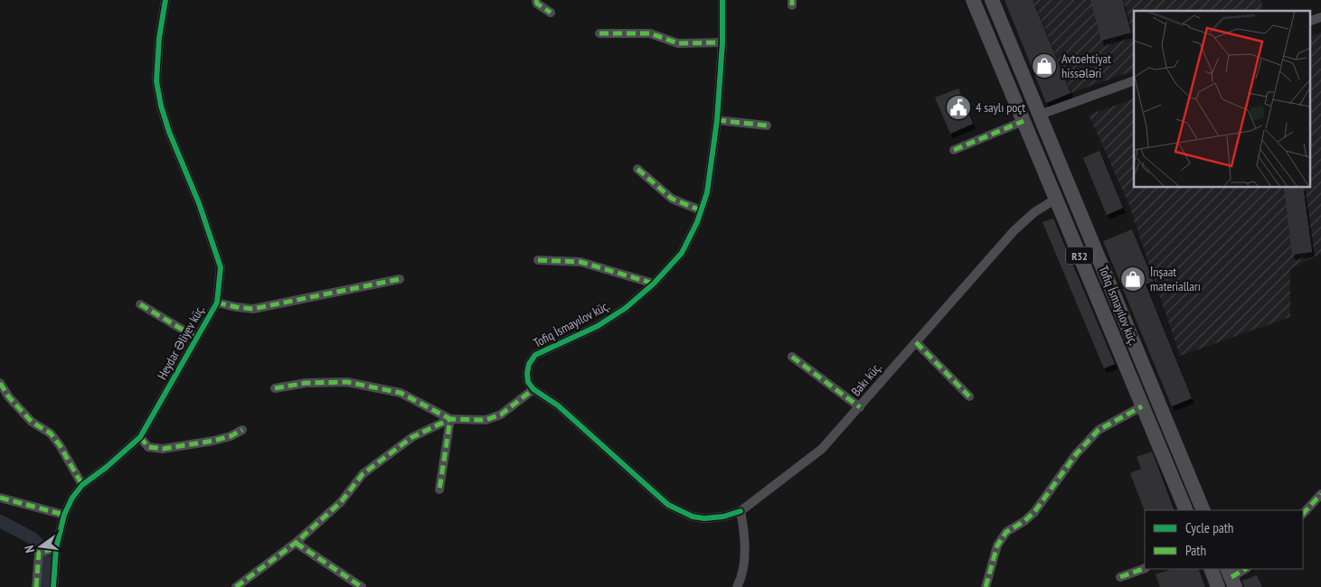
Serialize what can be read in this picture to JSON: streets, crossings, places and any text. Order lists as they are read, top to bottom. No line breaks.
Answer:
{"streets":{"main road":["R32","Tofiq İsmayılov küç."],"street":["Heydar Əliyev küç.","Bakı küç."]},"crossings":[["R32","Bakı küç."]],"places":{"shop":["Avtoehtiyat hissələri","İnşaat materialları"],"public building":["4 saylı poçt"]},"legend":["Cycle path","Path"],"north":"left"}
